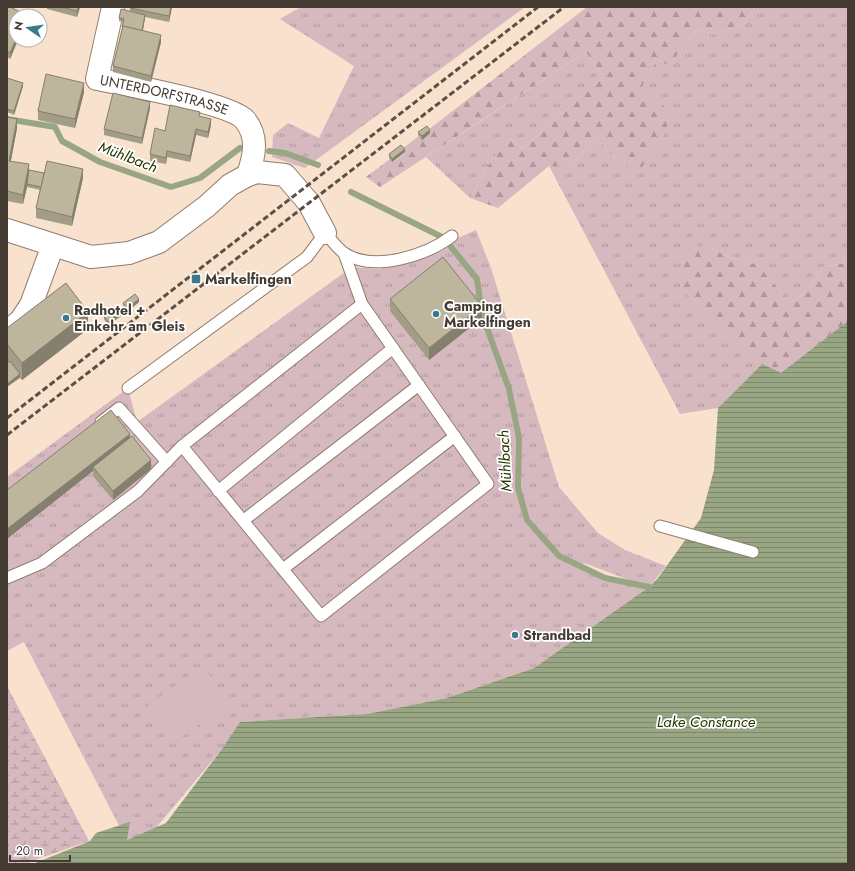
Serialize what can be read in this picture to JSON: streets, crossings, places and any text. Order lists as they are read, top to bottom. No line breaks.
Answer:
{"streets":{"street":["UNTERDORFSTRASSE"]},"water":["Mühlbach","Lake Constance"],"places":{"transit":["Markelfingen"],"other":["Camping Markelfingen","Radhotel + Einkehr am Gleis","Strandbad"]},"scale_bar":"20 m","north":"left"}
